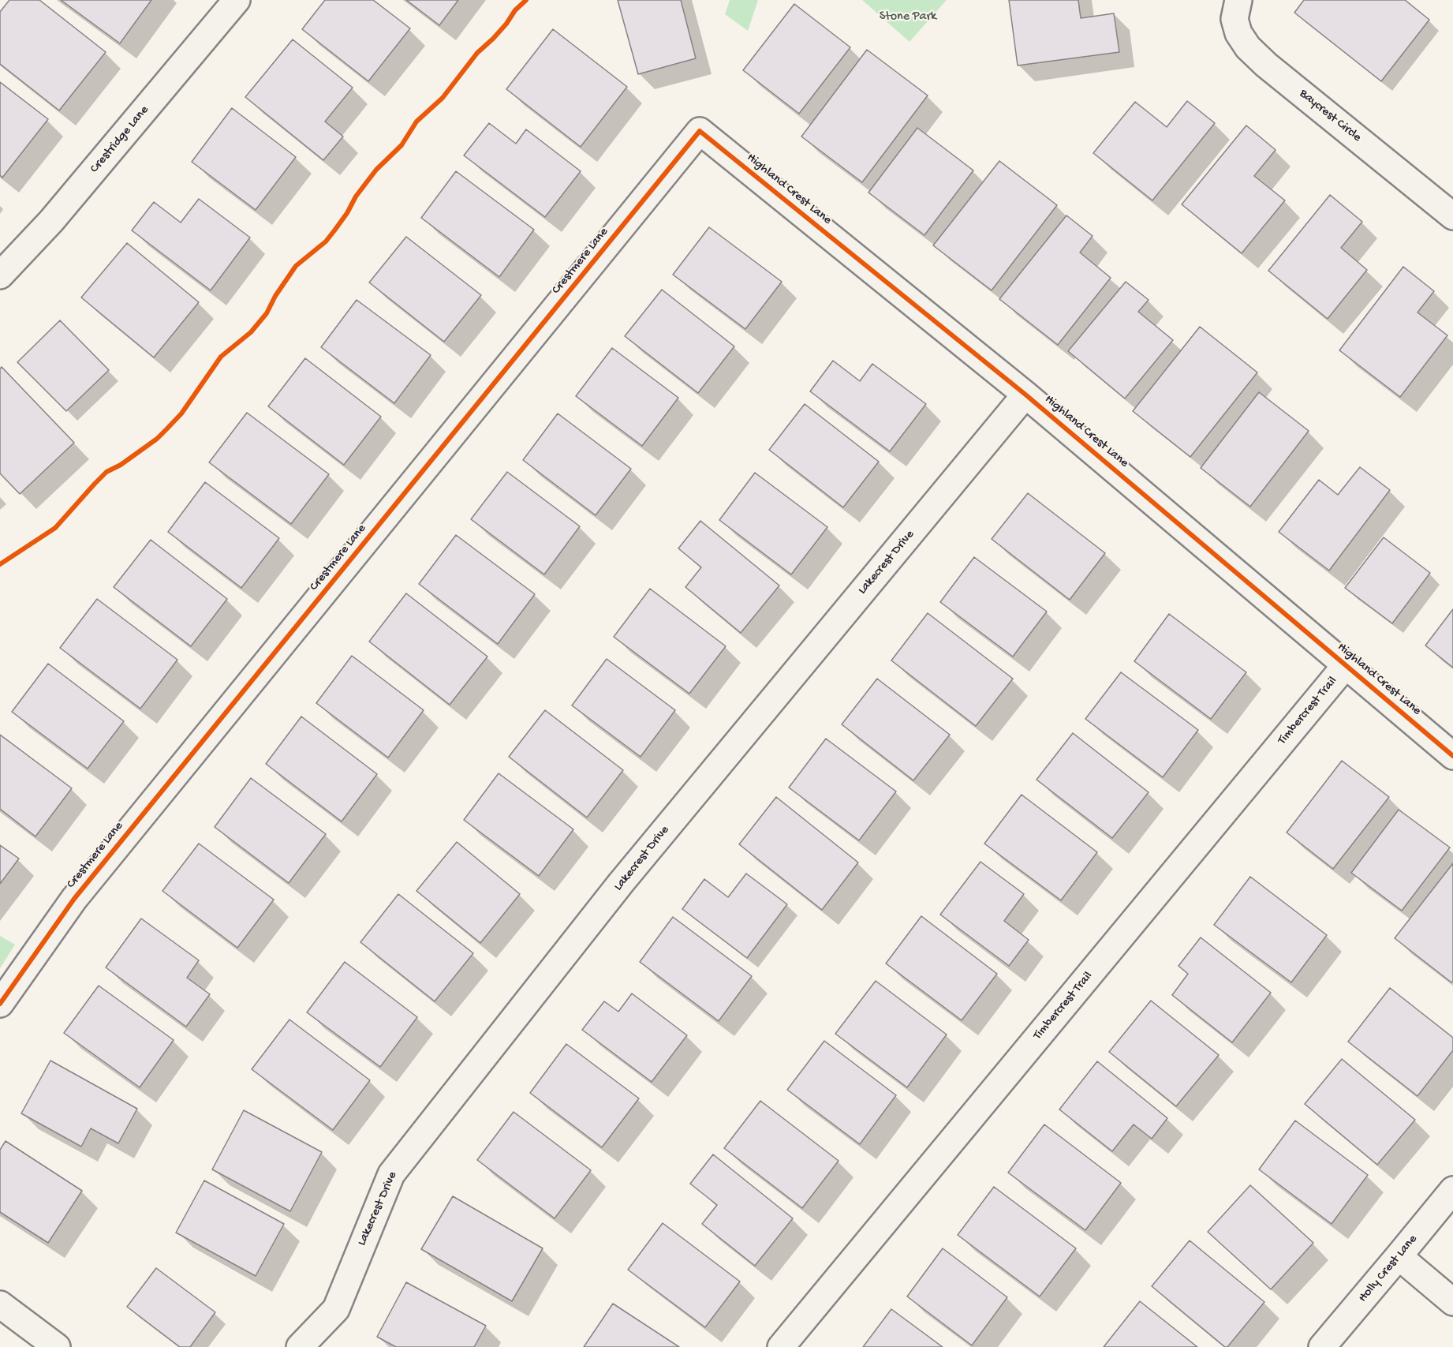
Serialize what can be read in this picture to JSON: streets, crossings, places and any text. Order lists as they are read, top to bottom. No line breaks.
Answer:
{"streets":{"street":["Baycrest Circle","Crestridge Lane","Highland Crest Lane","Crestmere Lane","Lakecrest Drive","Timbercrest Trail","Holly Crest Lane"]},"crossings":[["Highland Crest Lane","Crestmere Lane"],["Highland Crest Lane","Lakecrest Drive"],["Highland Crest Lane","Timbercrest Trail"]],"parks":["Stone Park"]}
